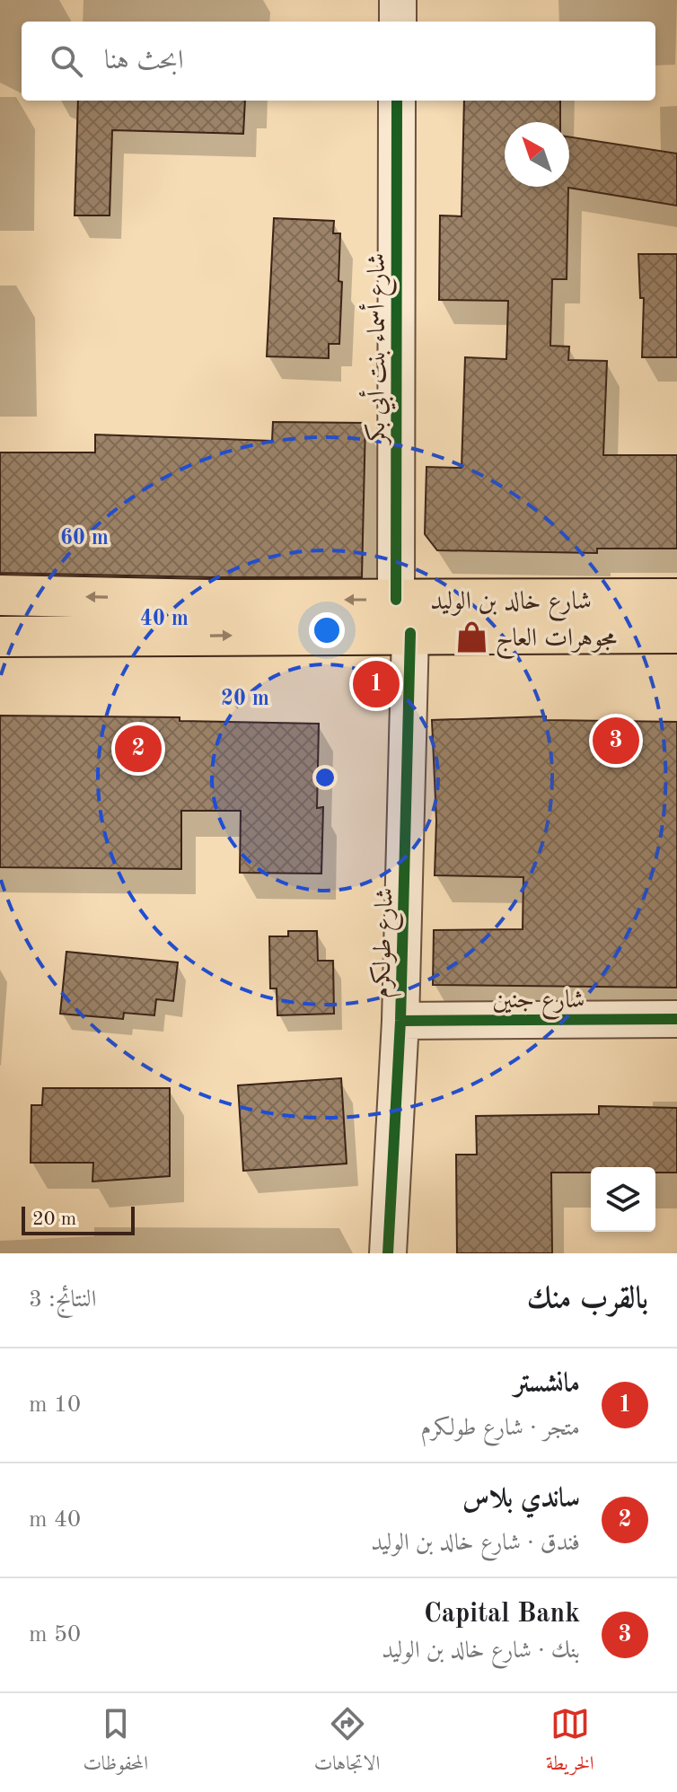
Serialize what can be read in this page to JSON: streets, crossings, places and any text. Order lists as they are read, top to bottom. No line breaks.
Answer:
{"streets":{"main road":["شارع خالد بن الوليد"],"street":["شارع أسماء بنت أبي بكر","شارع طولكرم","شارع جنين"]},"crossings":[["شارع أسماء بنت أبي بكر","شارع خالد بن الوليد"],["شارع أسماء بنت أبي بكر","شارع طولكرم"],["شارع خالد بن الوليد","شارع طولكرم"],["شارع طولكرم","شارع جنين"]],"places":{"shop":["مجوهرات العاج"]},"scale_bar":"20 m","north":"top left","page":{"search":"ابحث هنا","pins":["1","3","2"],"scale":"20 m","heading":["بالقرب منك","النتائج: 3"],"list":[{"mark":"1","name":"مانشستر","note":"متجر · شارع طولكرم","value":"10 m"},{"mark":"2","name":"ساندي بلاس","note":"فندق · شارع خالد بن الوليد","value":"40 m"},{"mark":"3","name":"Capital Bank","note":"بنك · شارع خالد بن الوليد","value":"50 m"}],"nav":["الخريطة","الاتجاهات","المحفوظات"]},"rings":["60 m","40 m","20 m"]}
